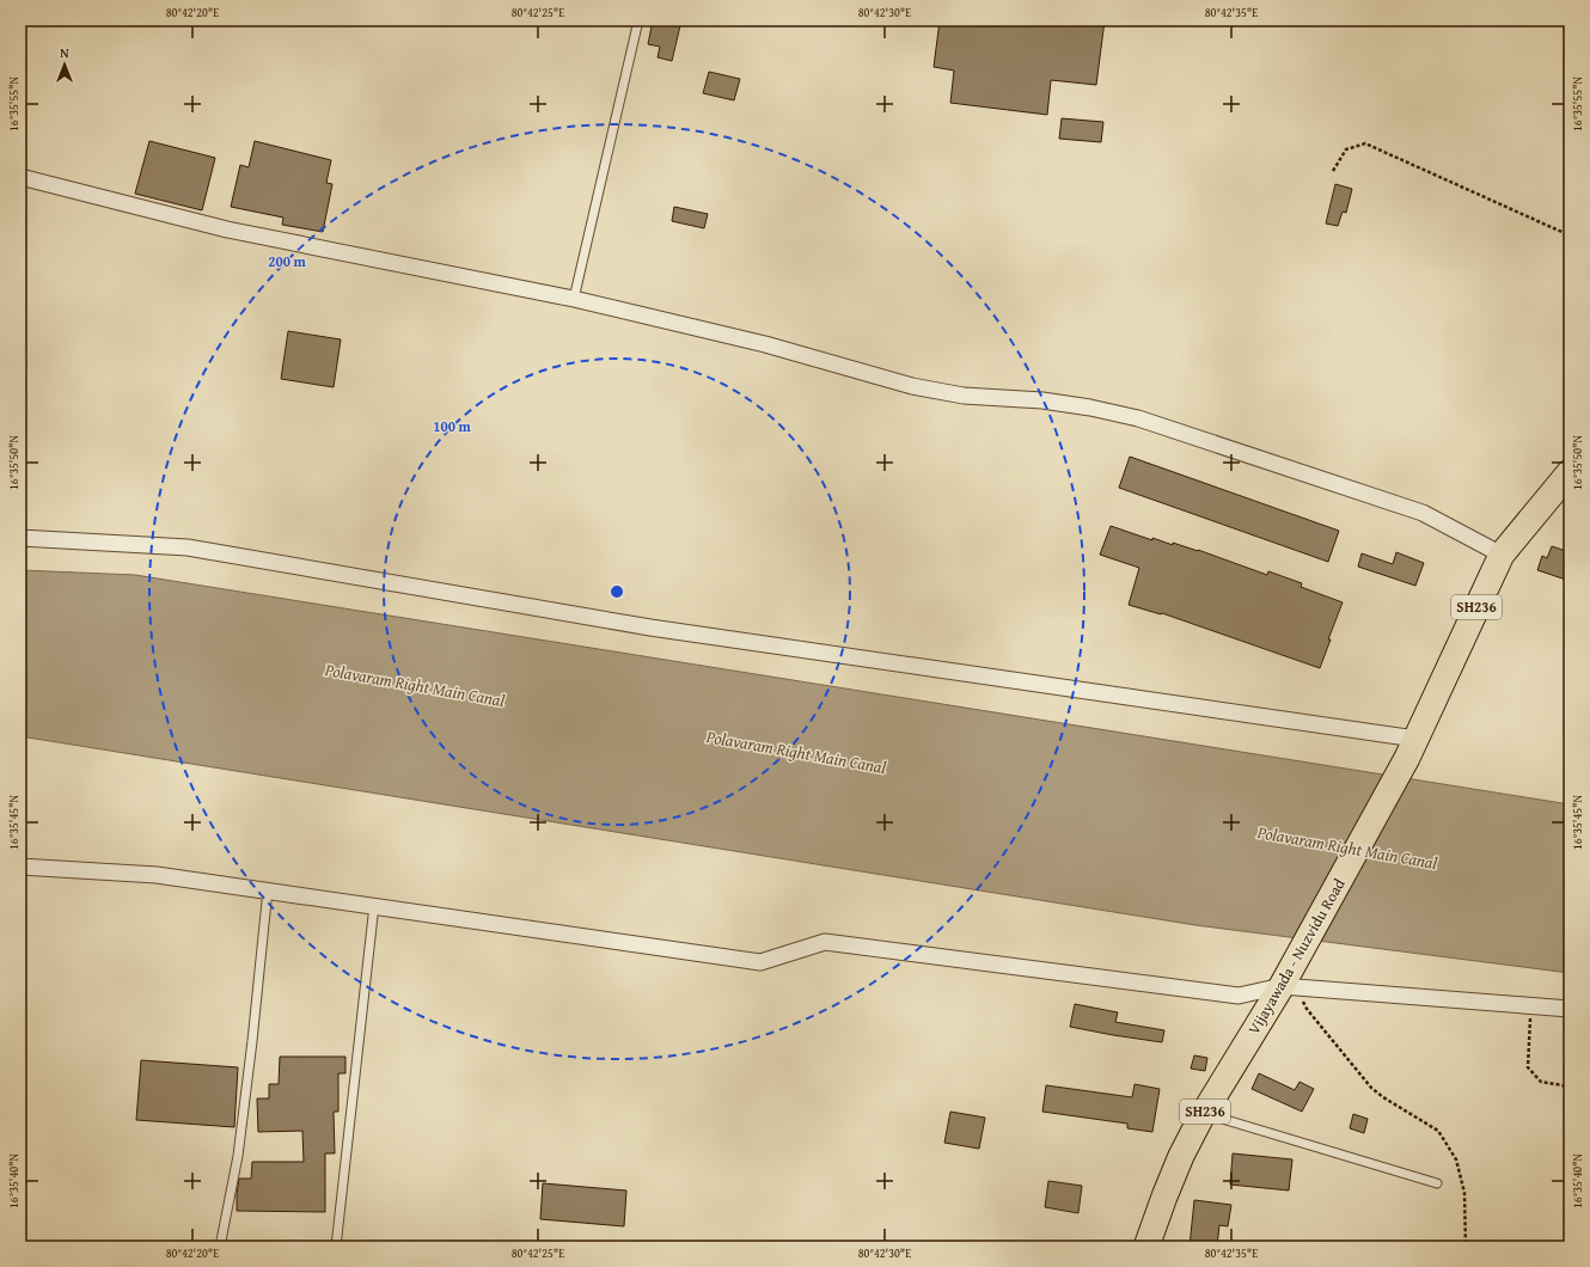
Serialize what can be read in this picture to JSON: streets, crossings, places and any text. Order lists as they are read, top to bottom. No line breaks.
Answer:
{"streets":{"main road":["SH236","Vijayawada - Nuzvidu Road"]},"water":["Polavaram Right Main Canal"],"north":"top","coordinates":["80°42'20\"E","80°42'25\"E","80°42'30\"E","80°42'35\"E","16°35'55\"N","16°35'50\"N","16°35'45\"N","16°35'40\"N"],"rings":["200 m","100 m"]}
